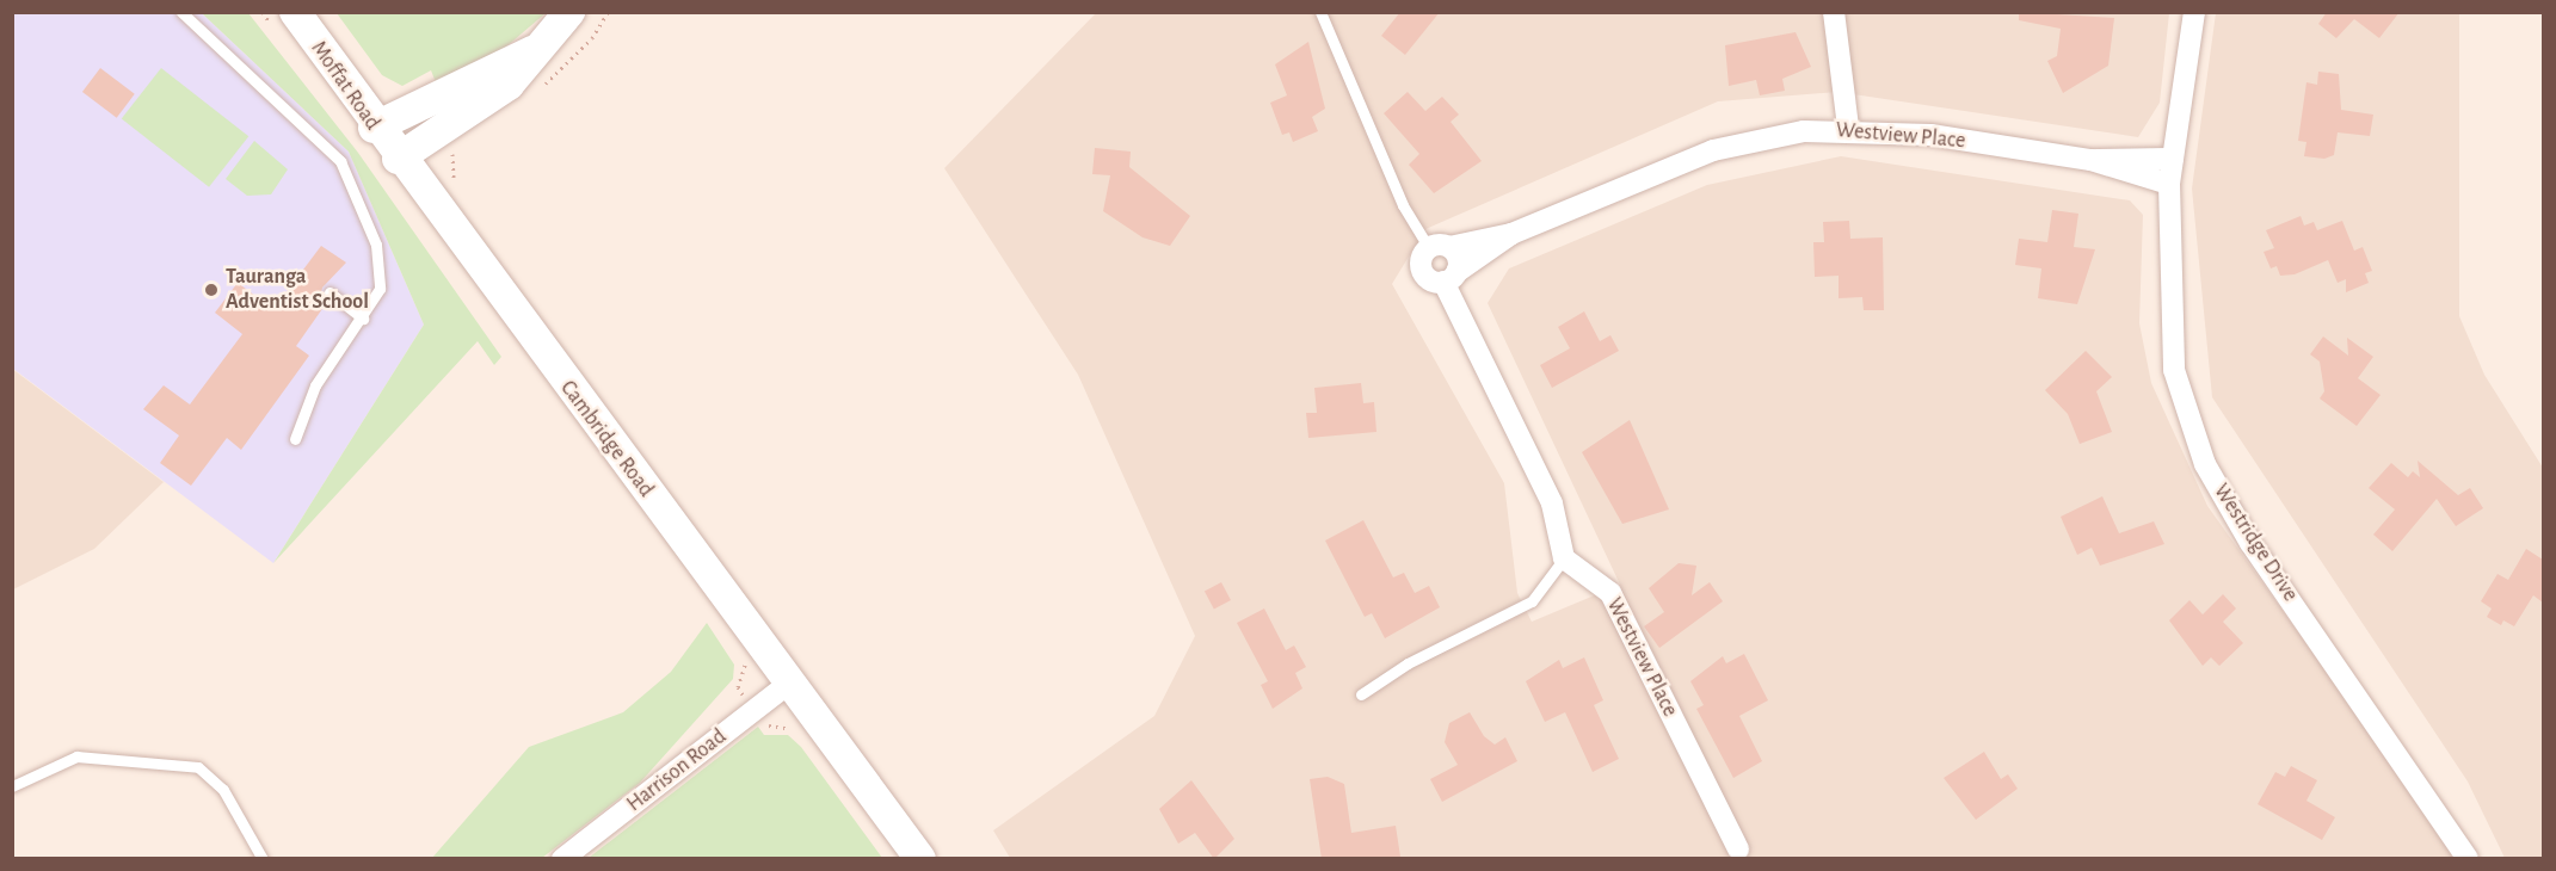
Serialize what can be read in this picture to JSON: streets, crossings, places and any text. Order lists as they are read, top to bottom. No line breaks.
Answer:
{"streets":{"main road":["Moffat Road","Cambridge Road"],"street":["Westview Place","Westridge Drive","Harrison Road"]},"crossings":[["Moffat Road","Cambridge Road"],["Westview Place","Westridge Drive"],["Cambridge Road","Harrison Road"]],"places":["Tauranga Adventist School"]}
